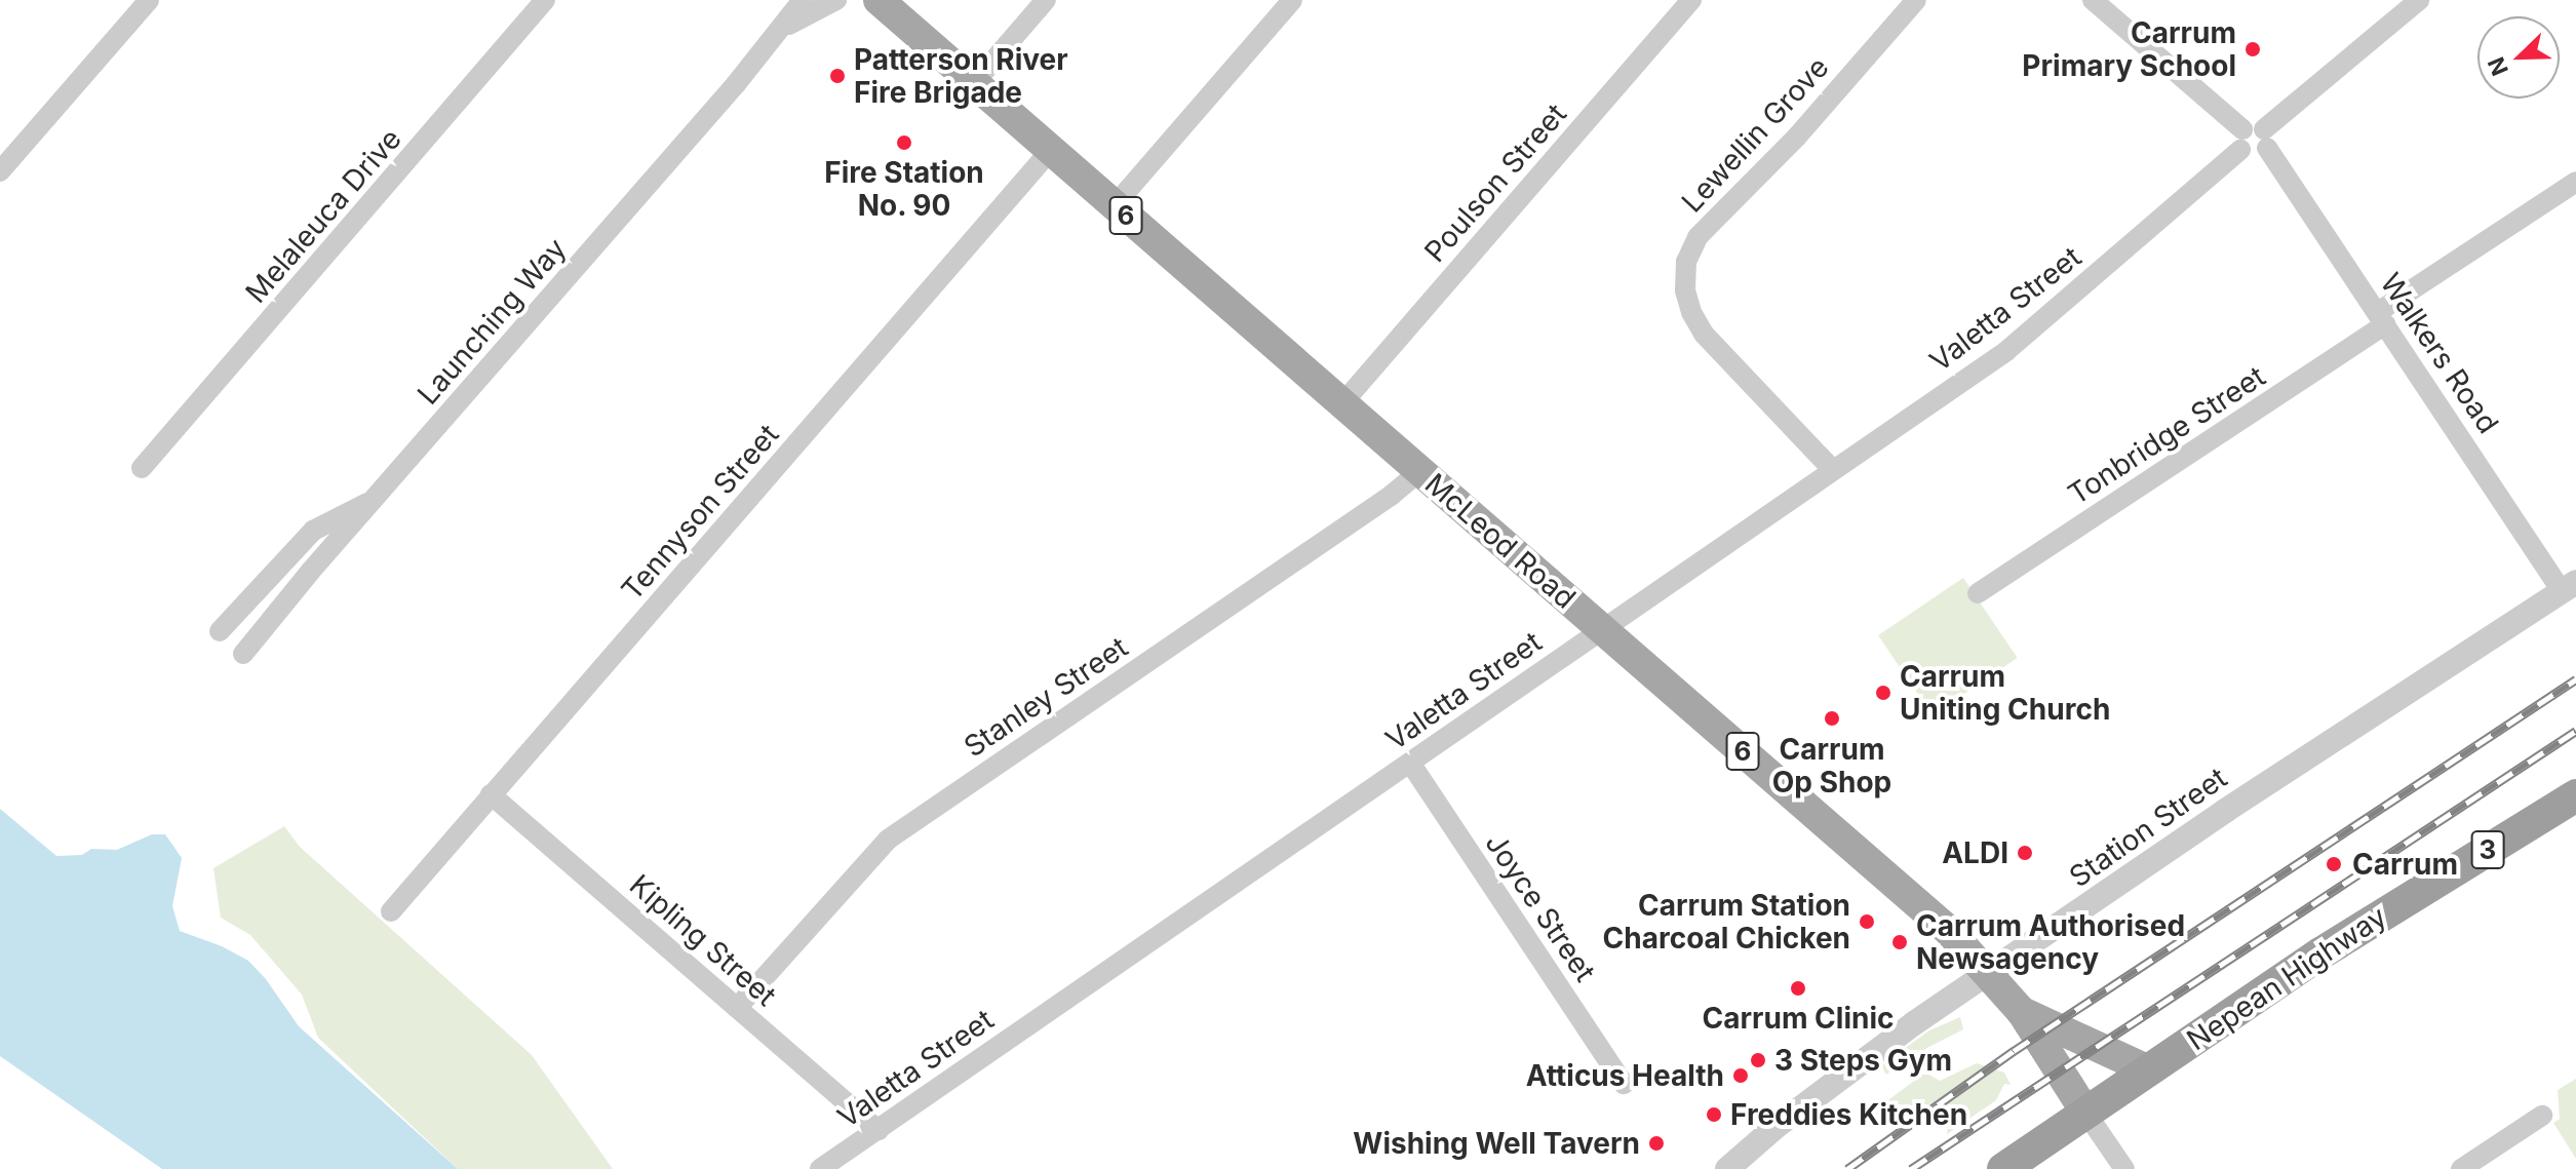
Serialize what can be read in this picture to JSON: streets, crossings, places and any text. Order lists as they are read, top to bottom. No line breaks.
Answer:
{"streets":{"highway":["3","Nepean Highway"],"main road":["6","McLeod Road"],"street":["Lewellin Grove","Poulson Street","Melaleuca Drive","Valetta Street","Launching Way","Walkers Road","Tonbridge Street","Tennyson Street","Stanley Street","Station Street","Joyce Street","Kipling Street"]},"crossings":[["Lewellin Grove","Valetta Street"],["Poulson Street","McLeod Road"],["Valetta Street","McLeod Road"],["Valetta Street","Joyce Street"],["Valetta Street","Kipling Street"],["Walkers Road","Tonbridge Street"],["Walkers Road","Station Street"],["Tennyson Street","McLeod Road"],["Tennyson Street","Kipling Street"],["McLeod Road","Stanley Street"],["McLeod Road","Station Street"],["McLeod Road","Nepean Highway"],["Stanley Street","Kipling Street"]],"places":["Carrum Primary School","Patterson River Fire Brigade","Fire Station No. 90","Carrum Uniting Church","Carrum Op Shop","ALDI","Carrum","Carrum Station Charcoal Chicken","Carrum Authorised Newsagency","Carrum Clinic","3 Steps Gym","Atticus Health","Freddies Kitchen","Wishing Well Tavern"],"north":"bottom left"}
